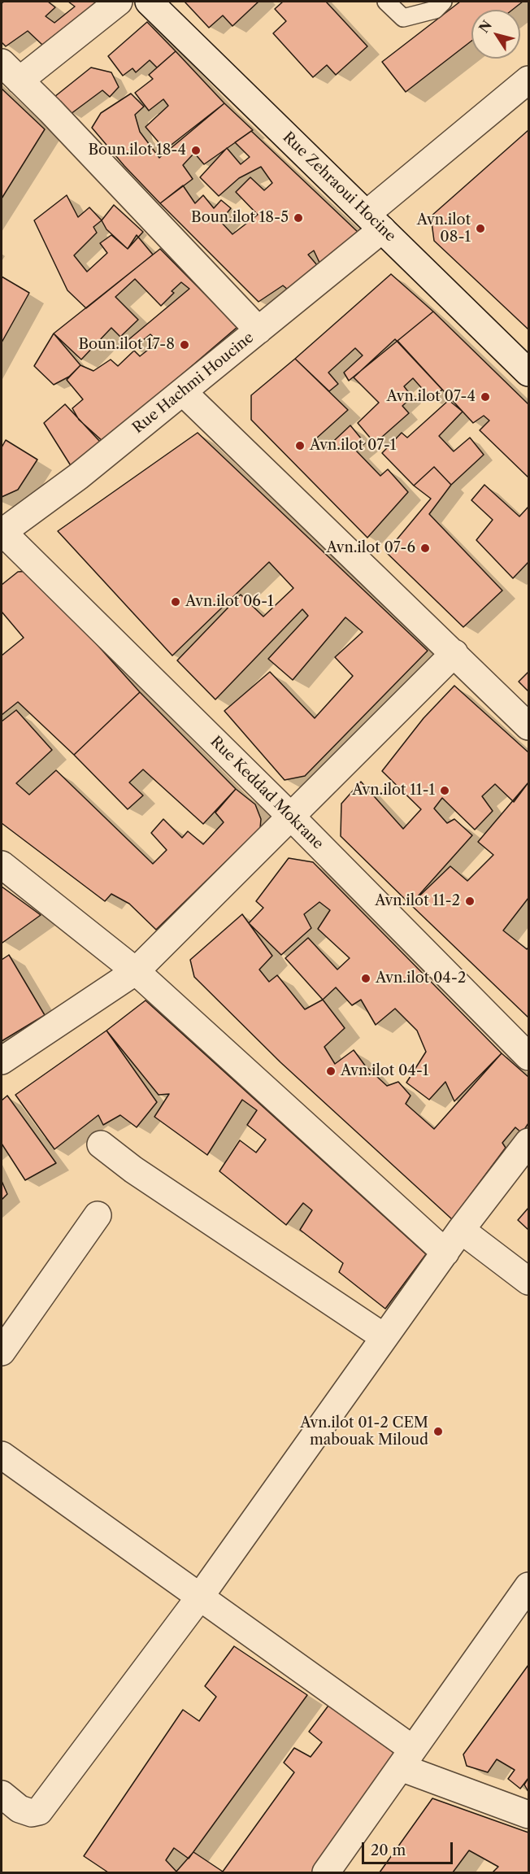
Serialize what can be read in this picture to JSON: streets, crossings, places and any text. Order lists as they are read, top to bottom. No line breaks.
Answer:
{"streets":{"street":["Rue Zehraoui Hocine","Rue Hachmi Houcine","Rue Keddad Mokrane"]},"crossings":[["Rue Zehraoui Hocine","Rue Hachmi Houcine"],["Rue Hachmi Houcine","Rue Keddad Mokrane"]],"places":["Boun.ilot 18-4","Boun.ilot 18-5","Avn.ilot 08-1","Boun.ilot 17-8","Avn.ilot 07-4","Avn.ilot 07-1","Avn.ilot 07-6","Avn.ilot 06-1","Avn.ilot 11-1","Avn.ilot 11-2","Avn.ilot 04-2","Avn.ilot 04-1","Avn.ilot 01-2 CEM mabouak Miloud"],"scale_bar":"20 m","north":"top left"}
